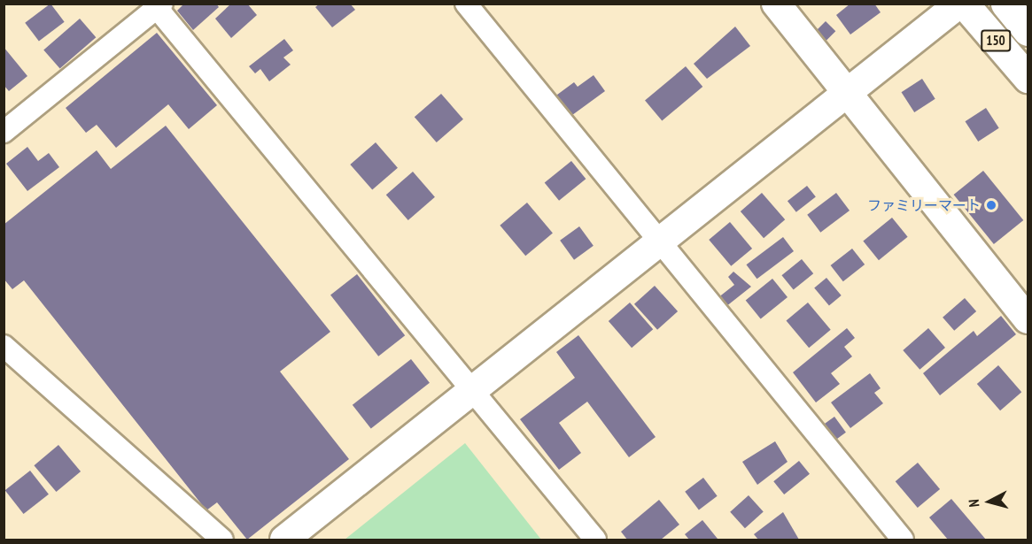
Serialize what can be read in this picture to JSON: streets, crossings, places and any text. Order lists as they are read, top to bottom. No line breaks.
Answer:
{"streets":{"highway":["150"]},"places":["ファミリーマート"],"north":"left"}
